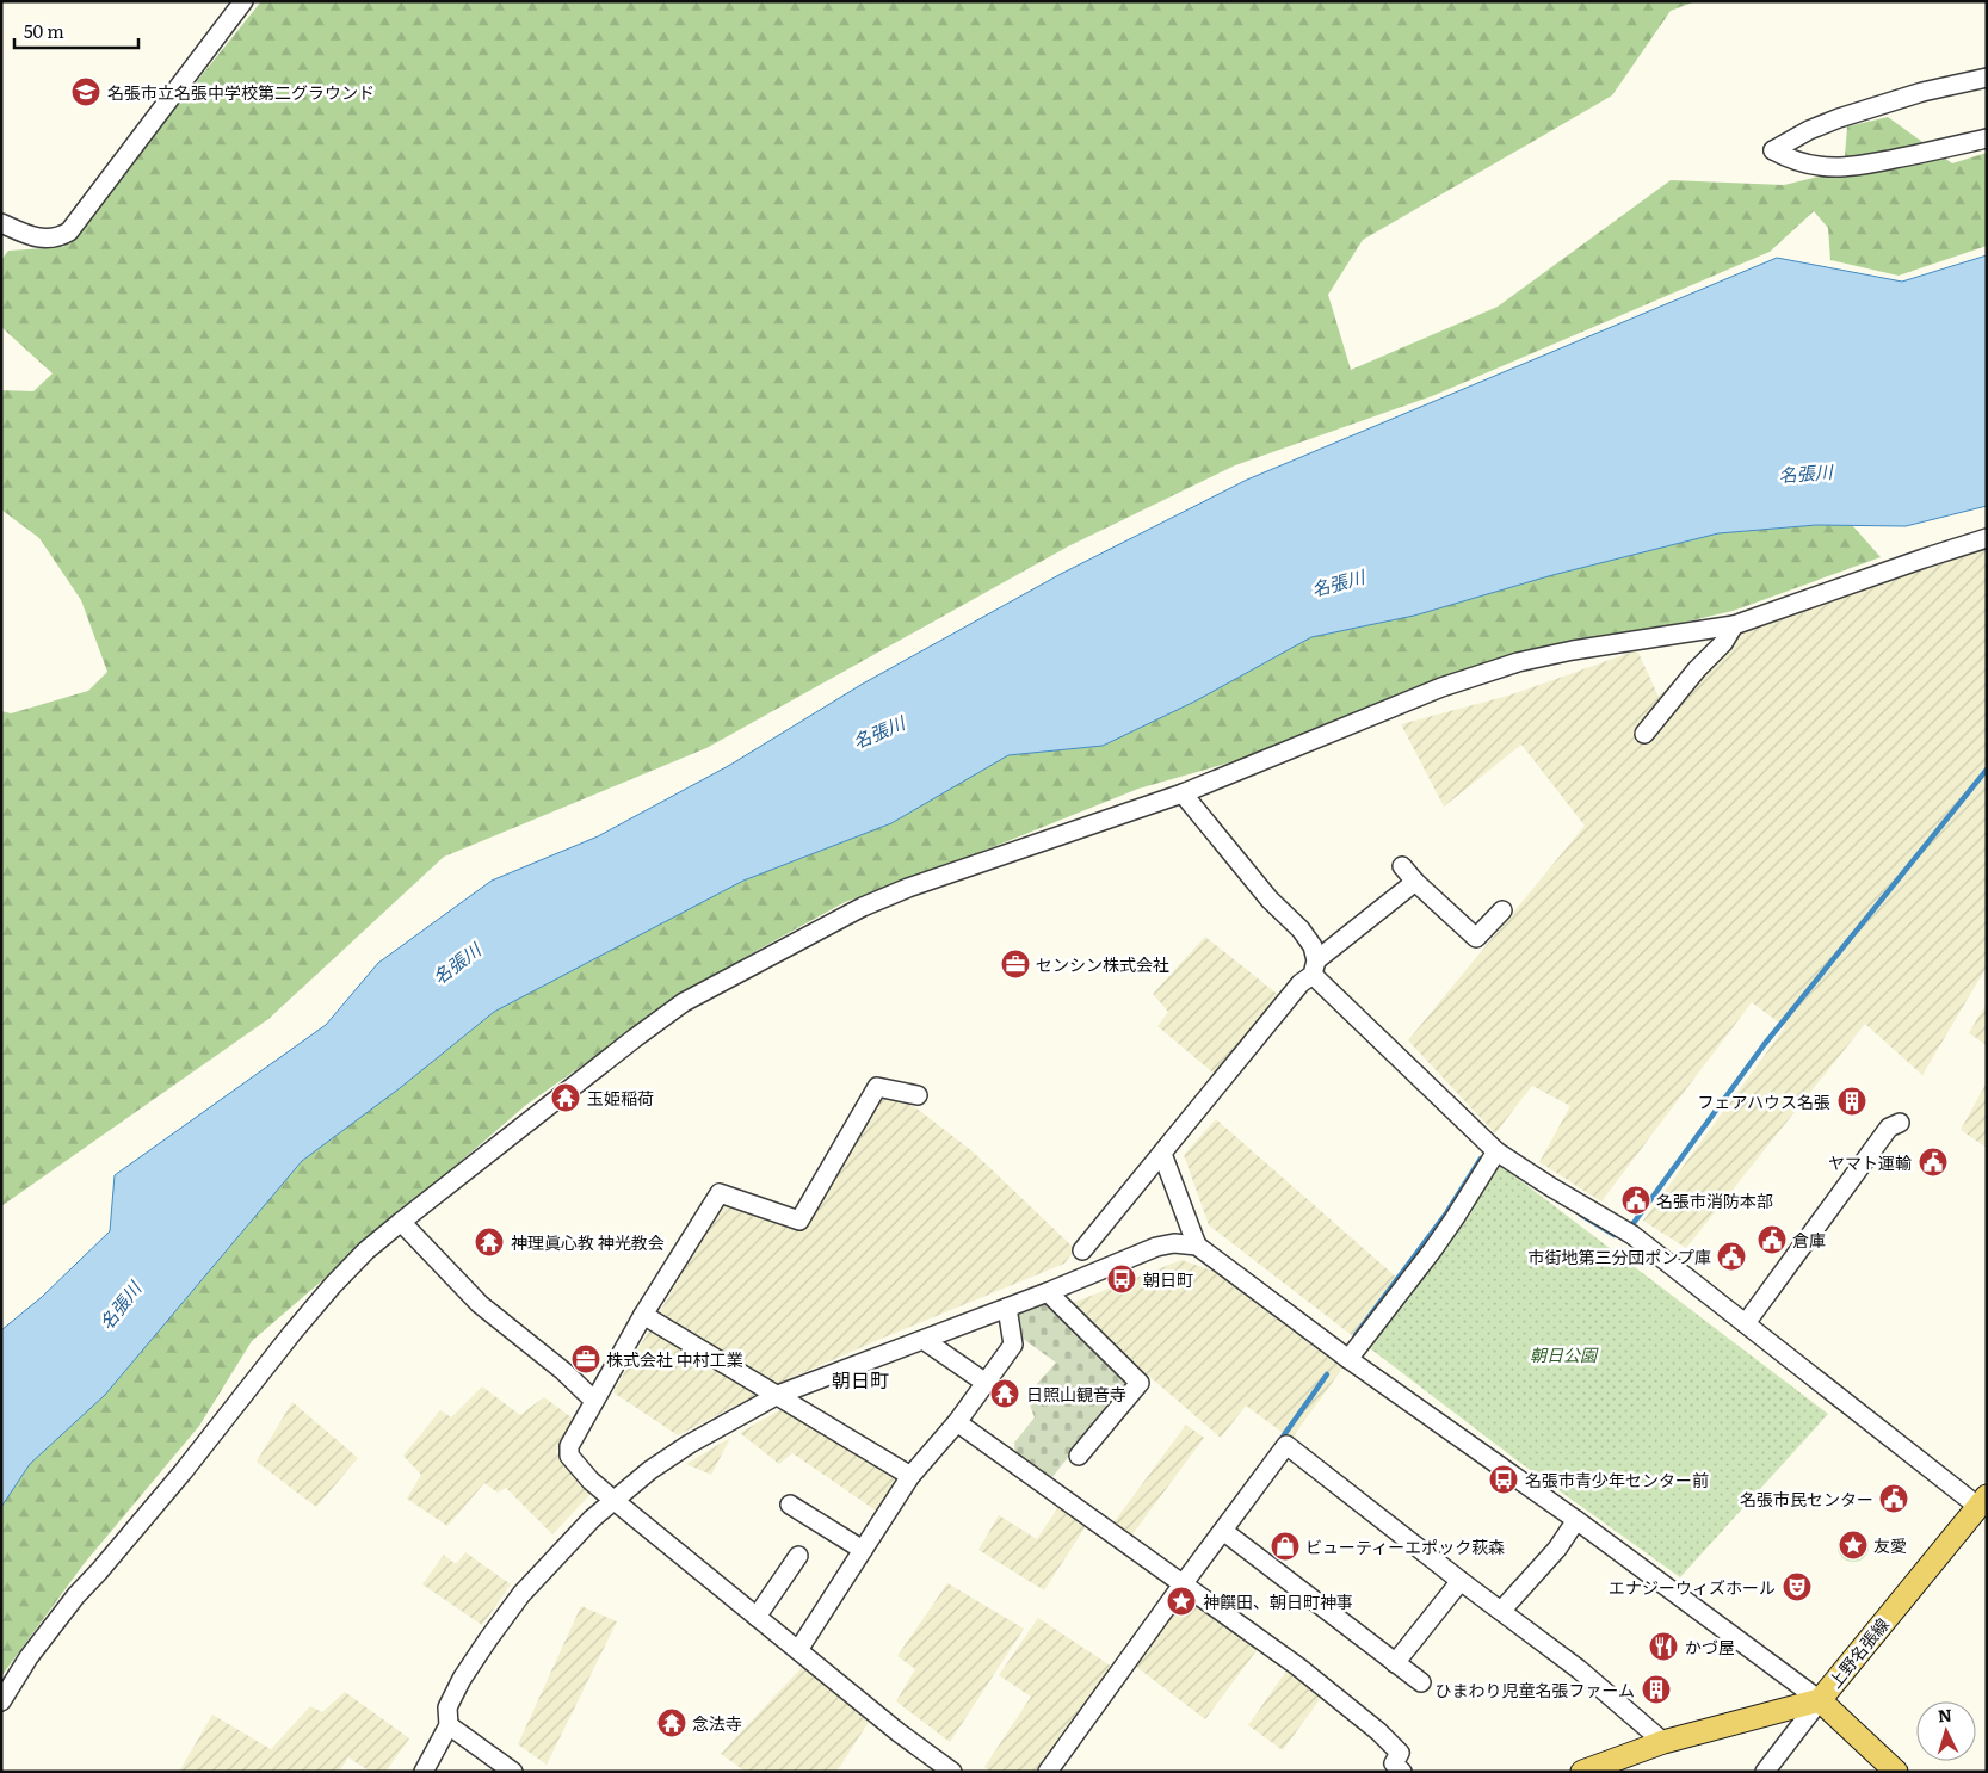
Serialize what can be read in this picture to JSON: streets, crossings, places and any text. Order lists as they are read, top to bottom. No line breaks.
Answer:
{"streets":{"main road":["上野名張線"]},"districts":["朝日町"],"water":["名張川"],"parks":["朝日公園"],"places":{"school or university":["名張市立名張中学校第二グラウンド"],"office":["センシン株式会社","株式会社 中村工業"],"temple":["玉姫稲荷","神理眞心教 神光教会","日照山観音寺","念法寺"],"building":["フェアハウス名張","ひまわり児童名張ファーム"],"public building":["ヤマト運輸","名張市消防本部","倉庫","市街地第三分団ポンプ庫","名張市民センター"],"bus stop":["朝日町","名張市青少年センター前"],"place":["友愛","神饌田、朝日町神事"],"shop":["ビューティーエポック萩森"],"theatre":["エナジーウィズホール"],"restaurant":["かづ屋"]},"scale_bar":"50 m","north":"top"}
